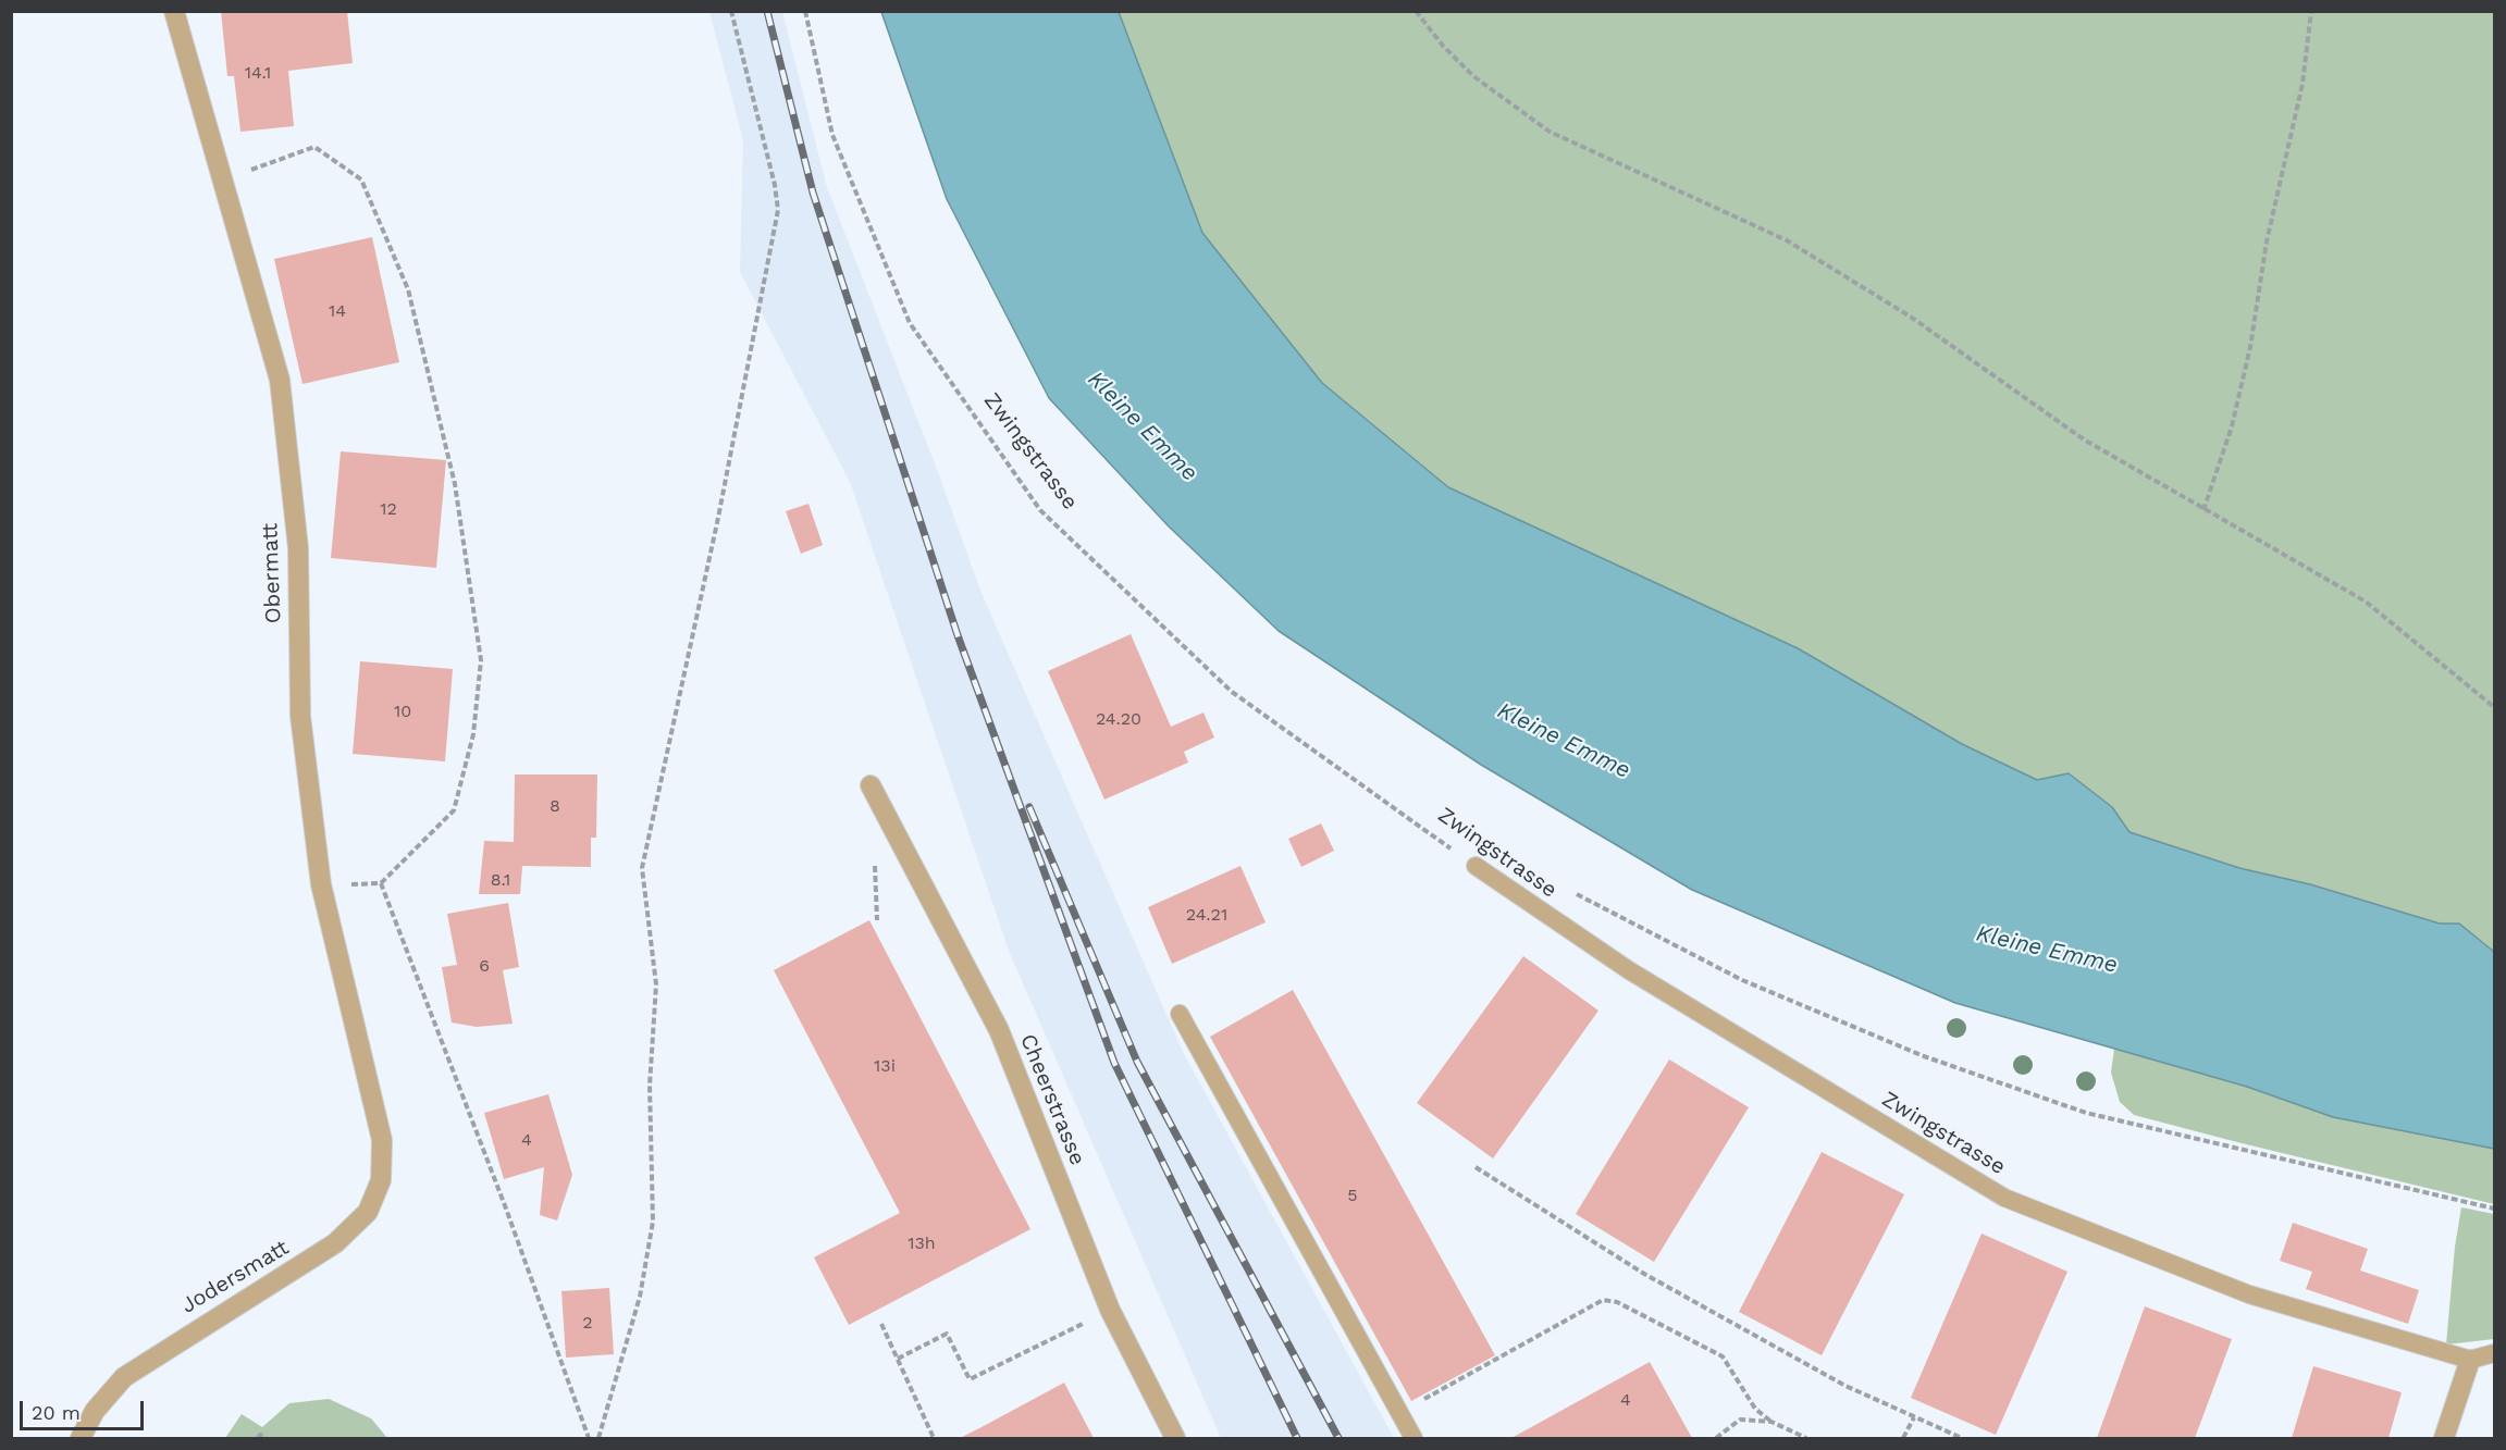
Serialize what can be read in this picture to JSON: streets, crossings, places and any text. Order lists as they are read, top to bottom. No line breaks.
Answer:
{"streets":{"street":["Obermatt","Cheerstrasse","Jodersmatt"],"lane":["Zwingstrasse"]},"crossings":[["Obermatt","Jodersmatt"]],"water":["Kleine Emme"],"house_numbers":["14.1","14","12","10","24.20","8","8.1","24.21","6","13i","4","5","13h","2","4"],"scale_bar":"20 m"}
